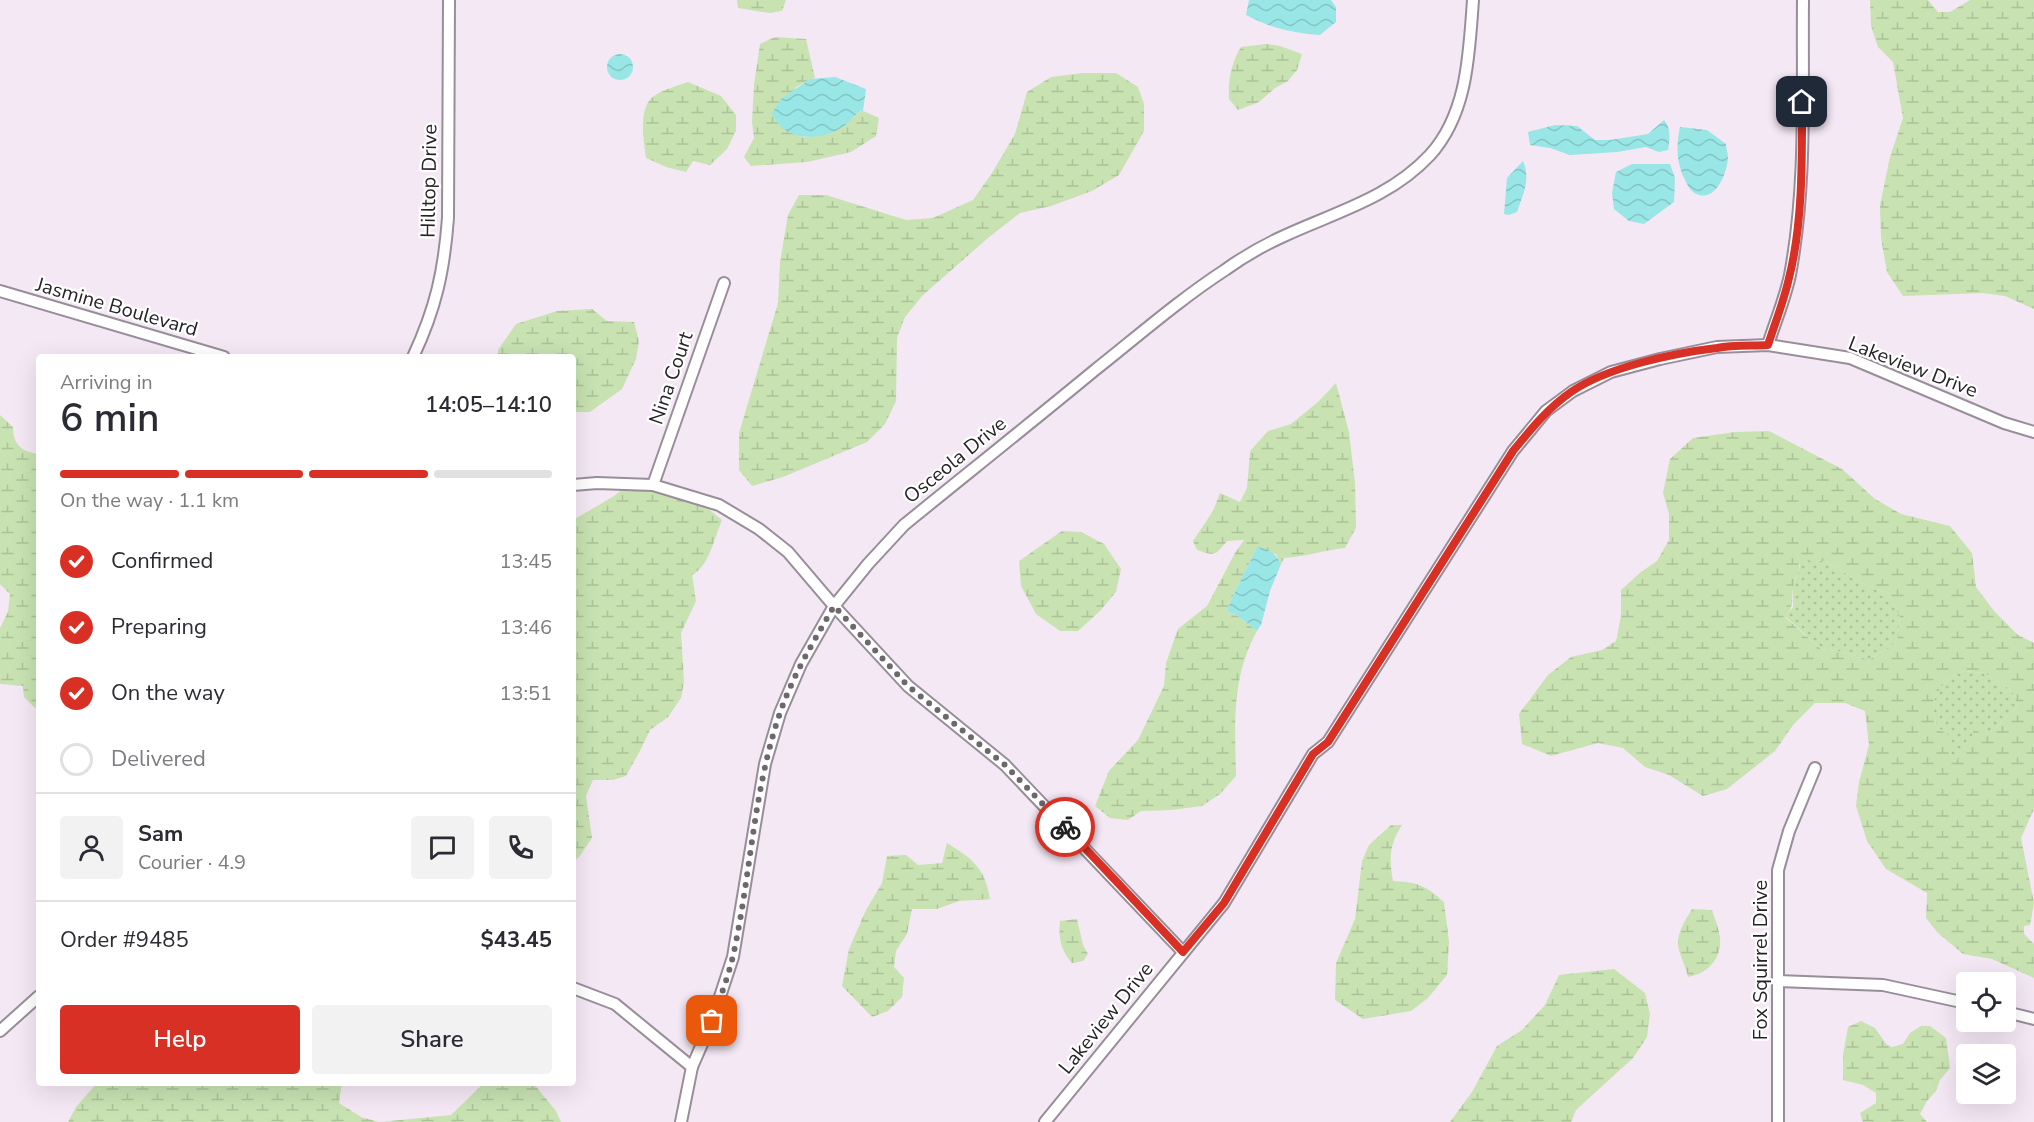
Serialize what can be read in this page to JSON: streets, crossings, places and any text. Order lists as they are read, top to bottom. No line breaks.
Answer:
{"streets":{"street":["Hilltop Drive","Jasmine Boulevard","Lakeview Drive","Nina Court","Osceola Drive","Fox Squirrel Drive"]},"page":{"heading":["6 min","Arriving in","14:05–14:10"],"panel":["Sam","Courier · 4.9","Order #9485","$43.45"],"bar":"On the way · 1.1 km","list":[["Confirmed","13:45"],["Preparing","13:46"],["On the way","13:51"],"Delivered"],"buttons":["Help","Share"]}}
